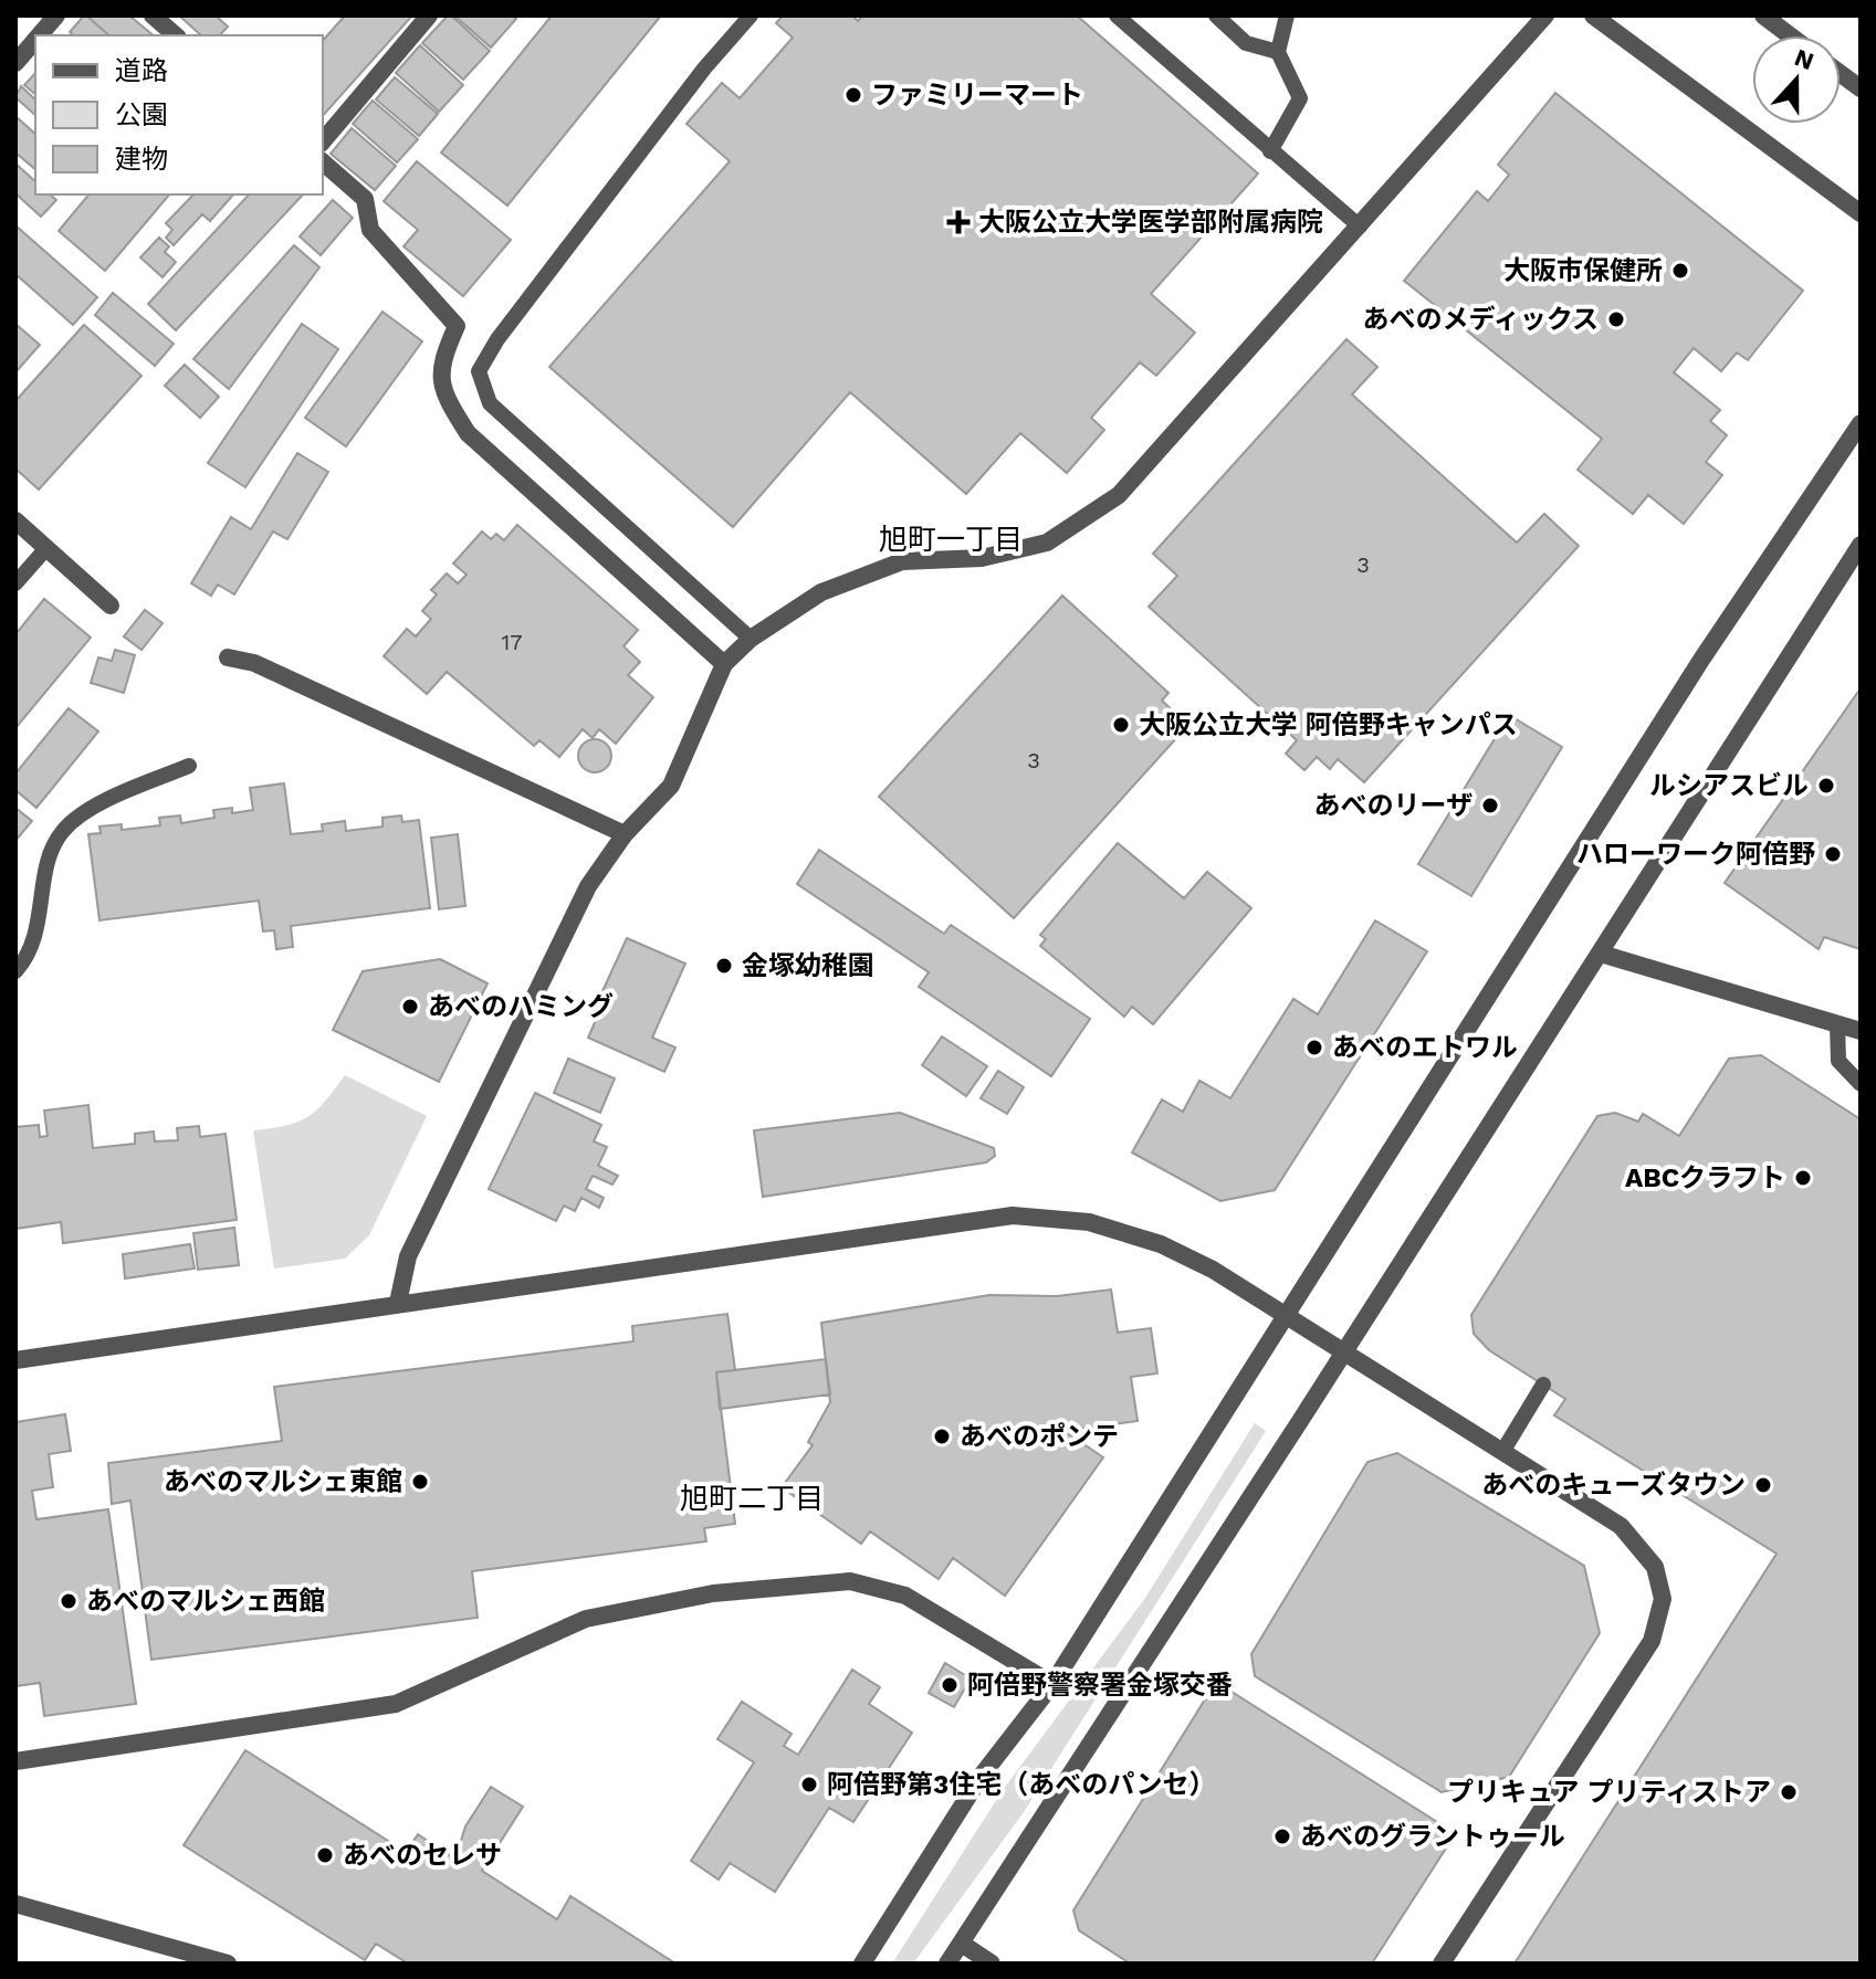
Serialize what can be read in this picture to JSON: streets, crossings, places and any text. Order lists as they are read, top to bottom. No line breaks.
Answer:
{"districts":["旭町一丁目","旭町二丁目"],"places":{"other":["ファミリーマート","大阪市保健所","あべのメディックス","大阪公立大学 阿倍野キャンパス","ルシアスビル","あべのリーザ","ハローワーク阿倍野","金塚幼稚園","あべのハミング","あべのエトワル","ABCクラフト","あべのポンテ","あべのマルシェ東館","あべのキューズタウン","あべのマルシェ西館","阿倍野警察署金塚交番","阿倍野第3住宅（あべのパンセ）","プリキュア プリティストア","あべのグラントゥール","あべのセレサ"],"health":["大阪公立大学医学部附属病院"]},"house_numbers":["3","17","3"],"legend":["道路","公園","建物"],"north":"top"}
